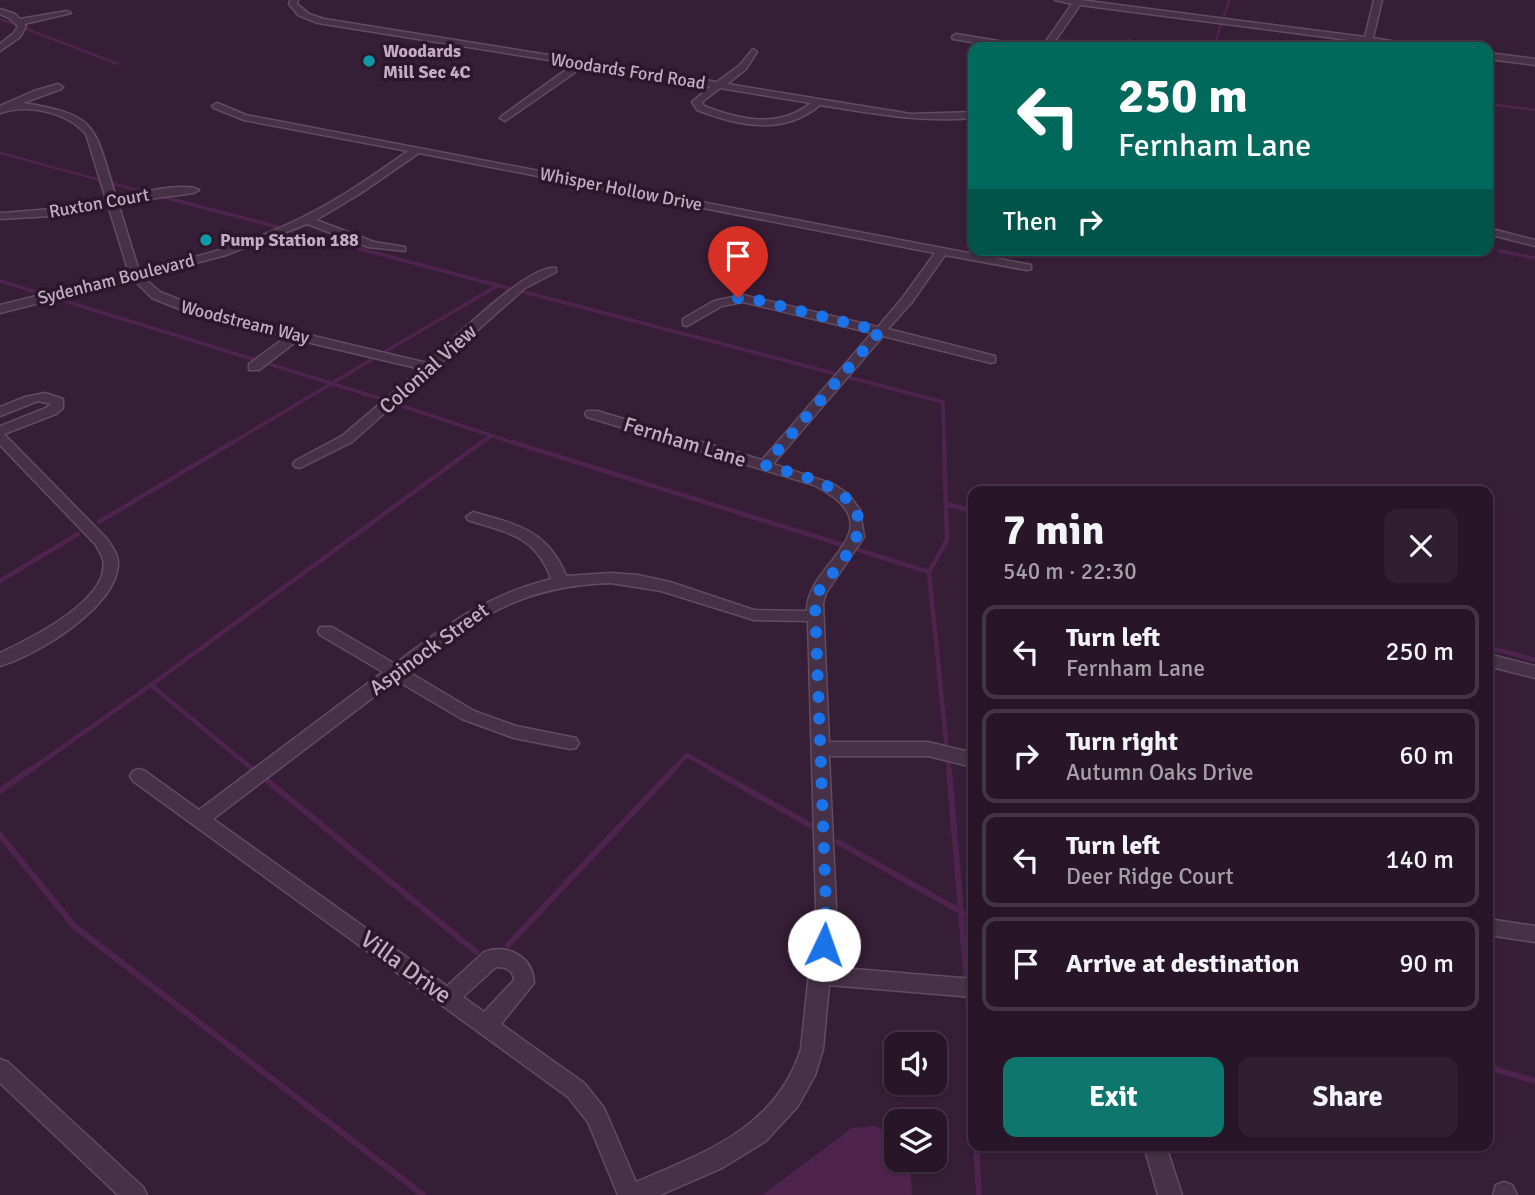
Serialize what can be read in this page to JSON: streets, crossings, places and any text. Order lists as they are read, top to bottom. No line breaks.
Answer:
{"streets":{"street":["Woodards Ford Road","Whisper Hollow Drive","Ruxton Court","Sydenham Boulevard","Woodstream Way","Colonial View","Fernham Lane","Aspinock Street","Villa Drive"]},"crossings":[["Whisper Hollow Drive","Sydenham Boulevard"],["Sydenham Boulevard","Woodstream Way"],["Woodstream Way","Colonial View"],["Fernham Lane","Aspinock Street"],["Fernham Lane","Villa Drive"],["Aspinock Street","Villa Drive"]],"places":["Woodards Mill Sec 4C","Pump Station 188"],"page":{"turn":["250 m","Fernham Lane"],"then":"Then","heading":["7 min","540 m · 22:30"],"list":[{"name":"Turn left","note":"Fernham Lane","value":"250 m"},{"name":"Turn right","note":"Autumn Oaks Drive","value":"60 m"},{"name":"Turn left","note":"Deer Ridge Court","value":"140 m"},{"name":"Arrive at destination","value":"90 m"}],"buttons":["Exit","Share"]}}
